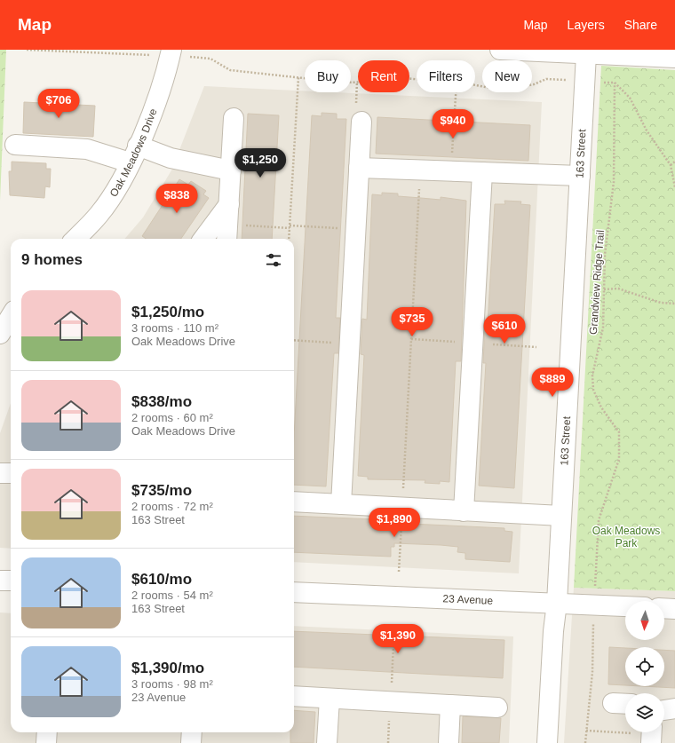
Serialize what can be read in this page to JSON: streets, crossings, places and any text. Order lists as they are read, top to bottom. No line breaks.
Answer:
{"streets":{"street":["Oak Meadows Drive","163 Street","23 Avenue"],"path":["Grandview Ridge Trail"]},"crossings":[["163 Street","23 Avenue"]],"parks":["Oak Meadows Park"],"north":"bottom","page":{"header":"Map","nav":["Map","Layers","Share"],"chip":["Buy","Rent","Filters","New"],"price":["$706","$940","$1,250","$838","$735","$610","$889","$1,890","$1,390"],"heading":"9 homes","list":[{"name":"$1,250/mo","note":"3 rooms · 110 m² · Oak Meadows Drive"},{"name":"$838/mo","note":"2 rooms · 60 m² · Oak Meadows Drive"},{"name":"$735/mo","note":"2 rooms · 72 m² · 163 Street"},{"name":"$610/mo","note":"2 rooms · 54 m² · 163 Street"},{"name":"$1,390/mo","note":"3 rooms · 98 m² · 23 Avenue"}]}}
